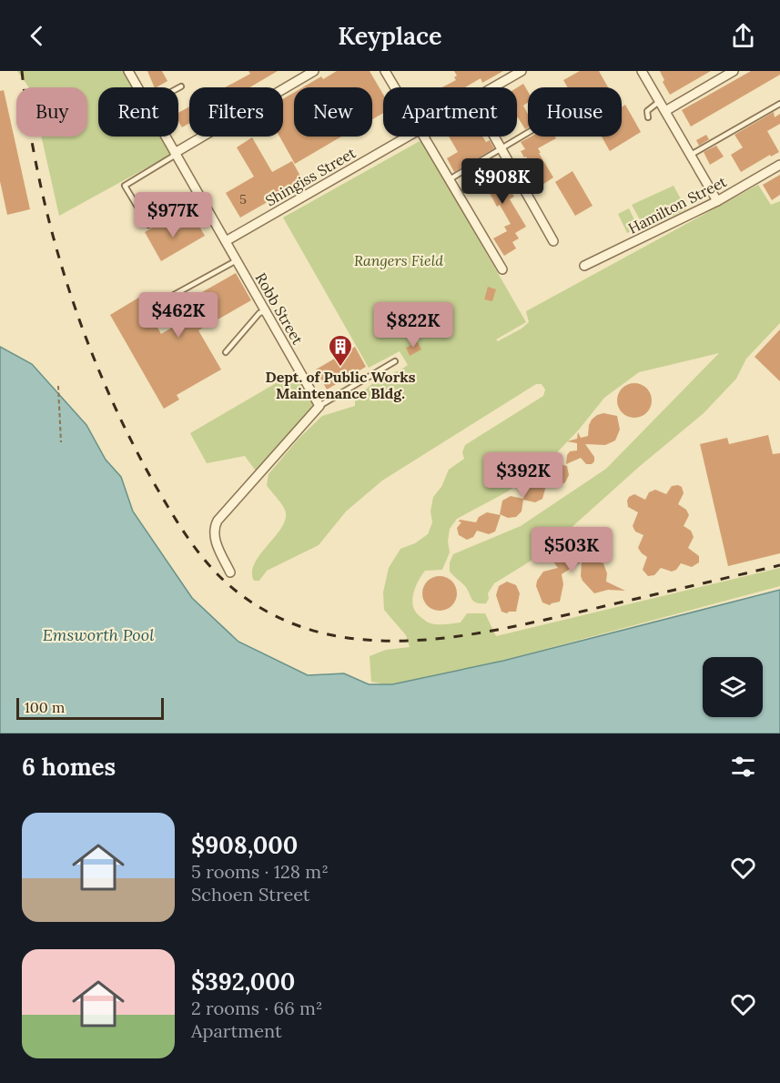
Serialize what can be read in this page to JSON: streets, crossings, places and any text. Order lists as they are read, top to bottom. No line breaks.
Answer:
{"streets":{"street":["Shingiss Street","Hamilton Street","Robb Street"]},"crossings":[["Shingiss Street","Robb Street"]],"water":["Emsworth Pool"],"parks":["Rangers Field"],"places":{"building":["Dept. of Public Works Maintenance Bldg."]},"house_numbers":["5"],"scale_bar":"100 m","page":{"header":"Keyplace","chip":["Buy","Rent","Filters","New","Apartment","House"],"price":["$908K","$977K","$462K","$822K","$392K","$503K"],"scale":"100 m","heading":"6 homes","list":[{"name":"$908,000","note":"5 rooms · 128 m² · Schoen Street"},{"name":"$392,000","note":"2 rooms · 66 m² · Apartment"}]}}
